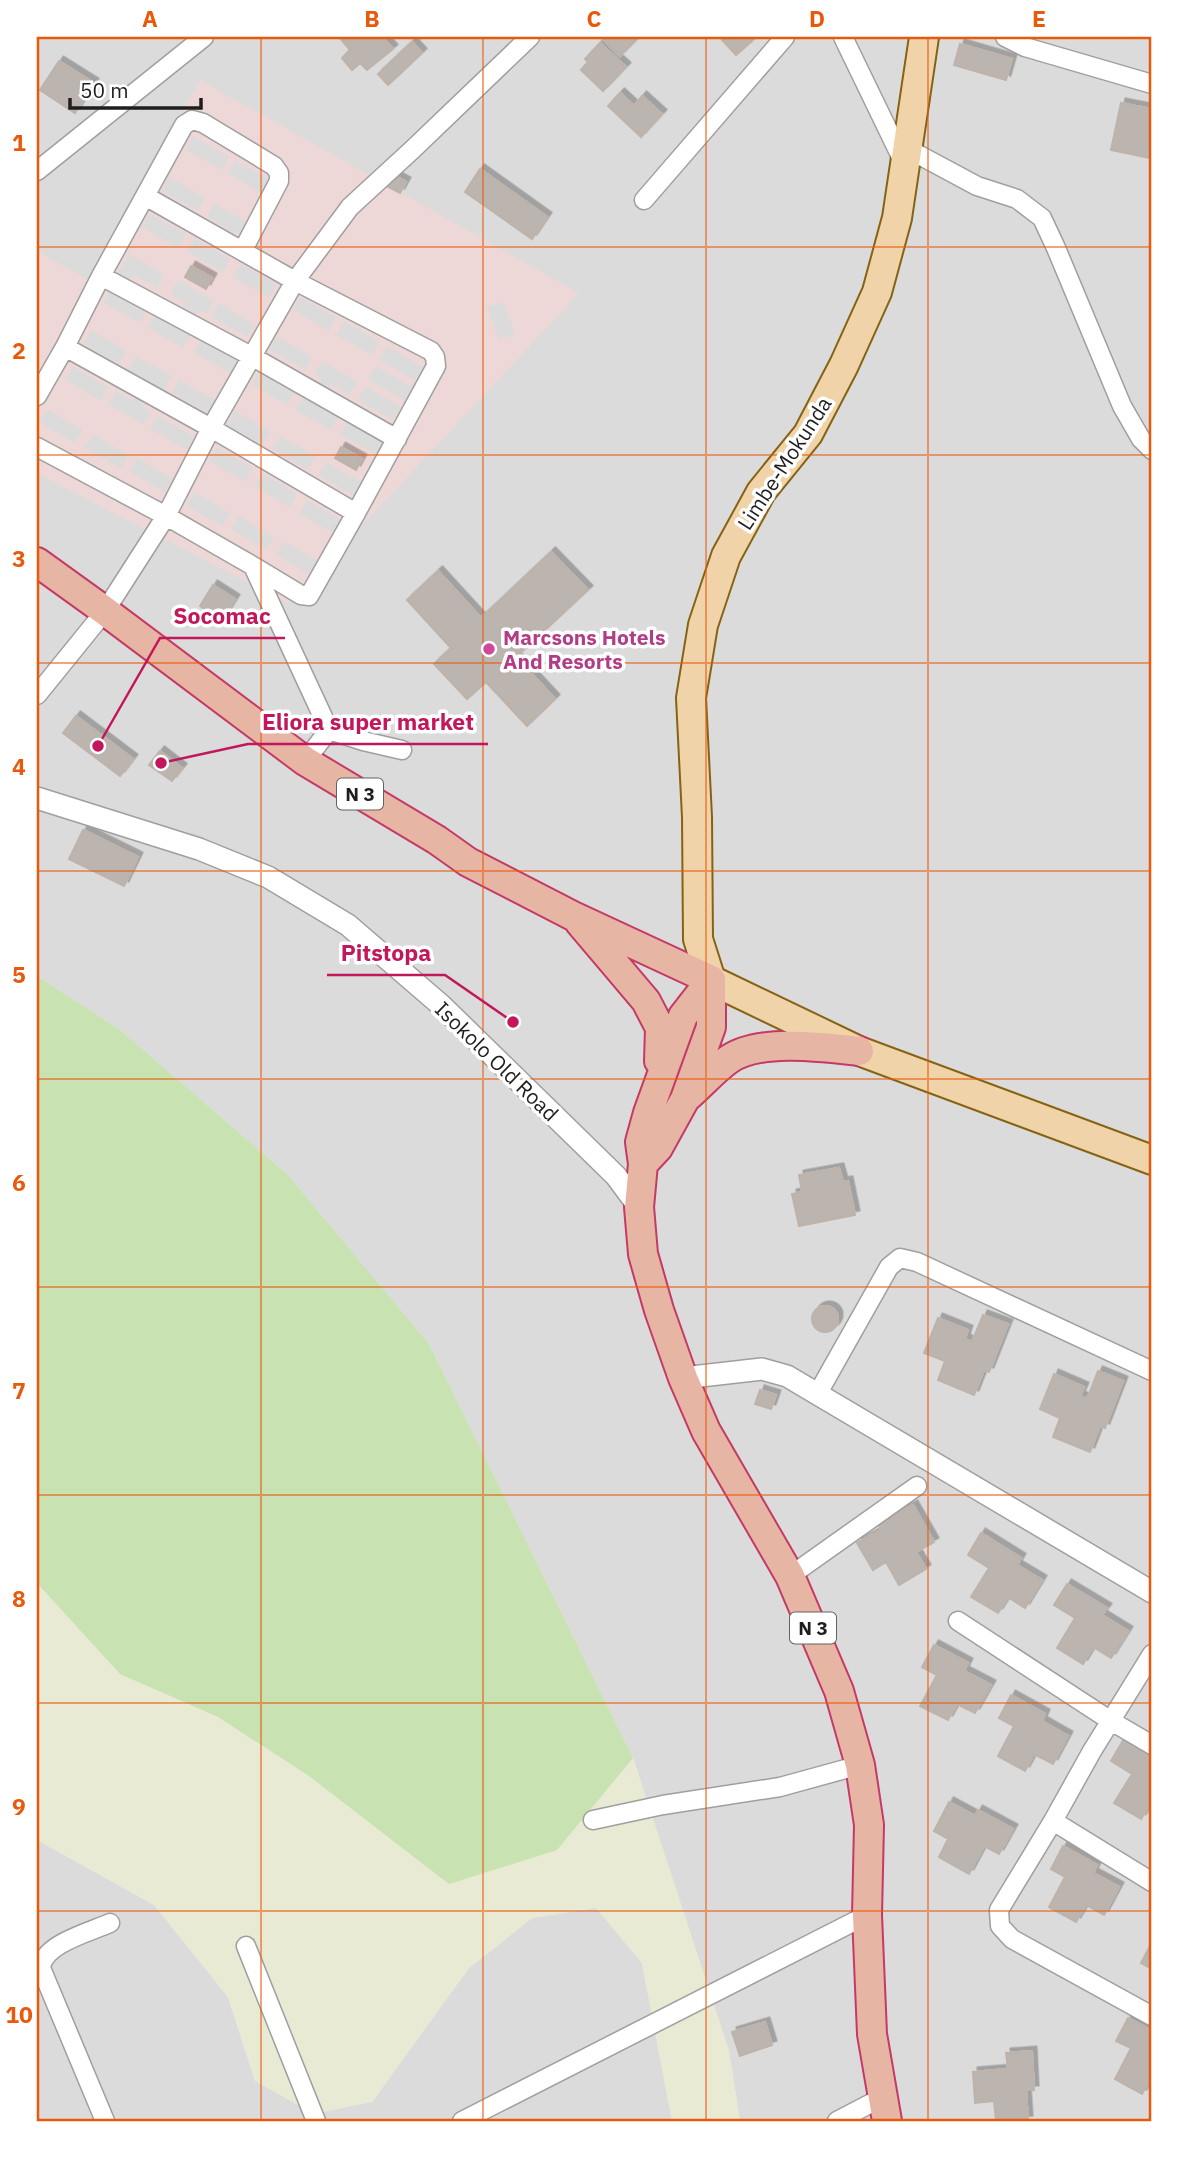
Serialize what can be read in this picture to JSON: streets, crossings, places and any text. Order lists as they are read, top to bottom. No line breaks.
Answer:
{"streets":{"highway":["N 3"],"main road":["Limbe-Mokunda"],"street":["Isokolo Old Road"]},"crossings":[["Limbe-Mokunda","N 3"],["N 3","Isokolo Old Road"]],"places":["Marcsons Hotels And Resorts","Socomac","Eliora super market","Pitstopa"],"scale_bar":"50 m","grid":{"columns":["A","B","C","D","E"],"rows":["1","2","3","4","5","6","7","8","9","10"]}}
